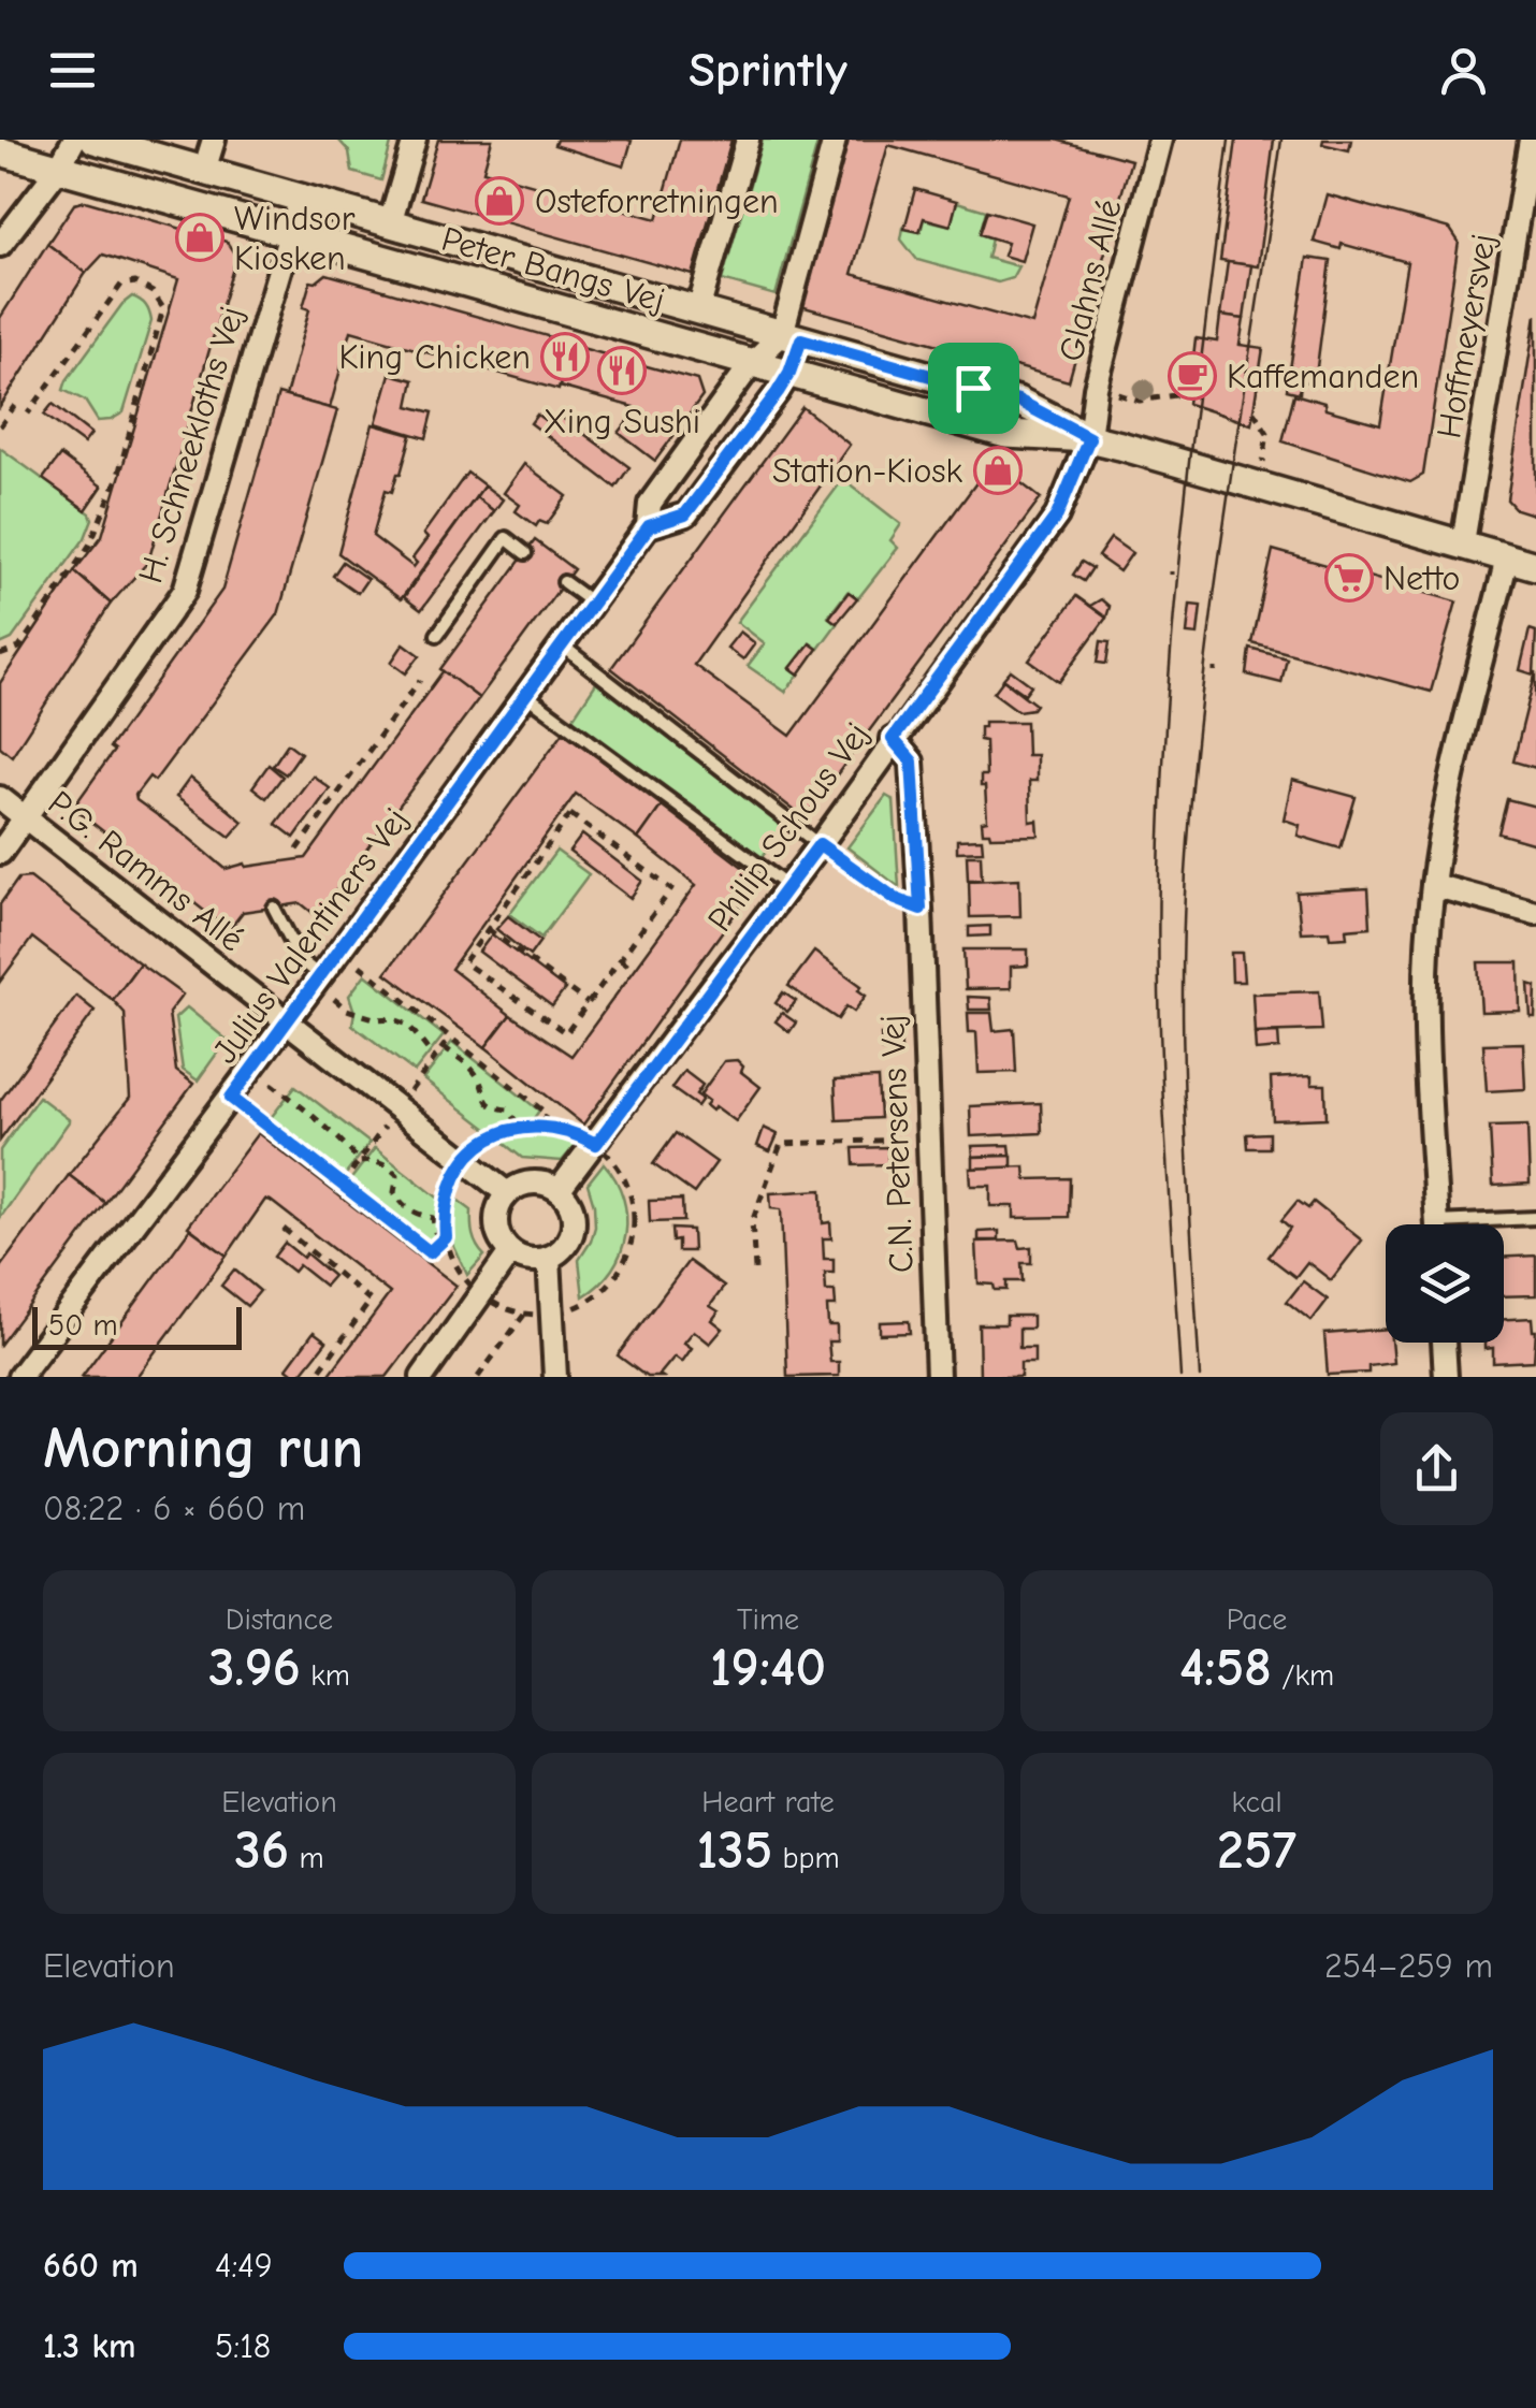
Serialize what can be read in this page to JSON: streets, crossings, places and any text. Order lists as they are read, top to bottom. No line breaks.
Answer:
{"streets":{"street":["Peter Bangs Vej","Glahns Allé","Hoffmeyersvej","H. Schneekloths Vej","Philip Schous Vej","P.G. Ramms Allé","Julius Valentiners Vej","C.N. Petersens Vej"]},"crossings":[["Peter Bangs Vej","Glahns Allé"],["Peter Bangs Vej","Hoffmeyersvej"],["Peter Bangs Vej","H. Schneekloths Vej"],["Peter Bangs Vej","Philip Schous Vej"],["Peter Bangs Vej","Julius Valentiners Vej"],["Glahns Allé","Philip Schous Vej"],["H. Schneekloths Vej","P.G. Ramms Allé"],["Philip Schous Vej","P.G. Ramms Allé"],["Philip Schous Vej","C.N. Petersens Vej"],["P.G. Ramms Allé","Julius Valentiners Vej"]],"places":{"shop":["Osteforretningen","Windsor Kiosken","Station-Kiosk"],"restaurant":["King Chicken","Xing Sushi"],"cafe":["Kaffemanden"],"supermarket":["Netto"]},"scale_bar":"50 m","page":{"header":"Sprintly","scale":"50 m","heading":["Morning run","08:22 · 6 × 660 m"],"stats":[["Distance","3.96 km"],["Time","19:40"],["Pace","4:58 /km"],["Elevation","36 m"],["Heart rate","135 bpm"],["kcal","257"]],"chart":["Elevation","254–259 m"],"list":[{"name":"660 m","note":"4:49"},{"name":"1.3 km","note":"5:18"}]}}
